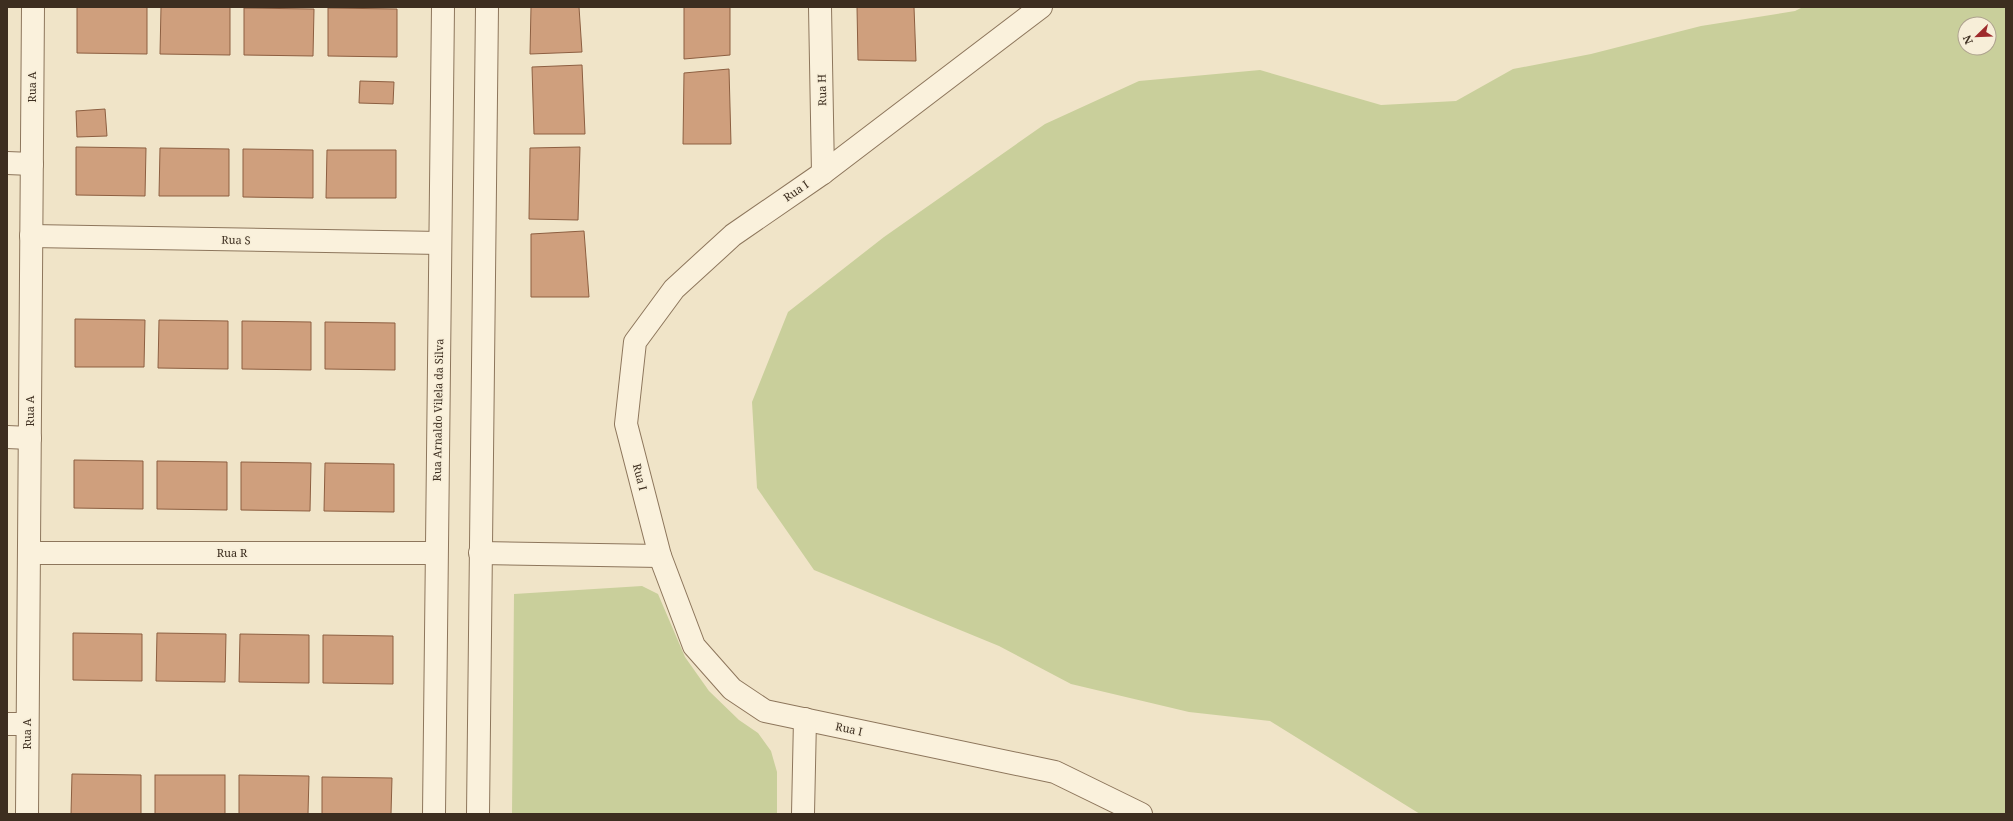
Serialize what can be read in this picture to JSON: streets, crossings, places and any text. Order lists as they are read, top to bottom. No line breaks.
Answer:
{"streets":{"street":["Rua A","Rua H","Rua I","Rua S","Rua Arnaldo Vilela da Silva","Rua R"]},"crossings":[["Rua A","Rua S"],["Rua A","Rua R"],["Rua H","Rua I"],["Rua S","Rua Arnaldo Vilela da Silva"],["Rua Arnaldo Vilela da Silva","Rua R"]],"north":"bottom left"}
